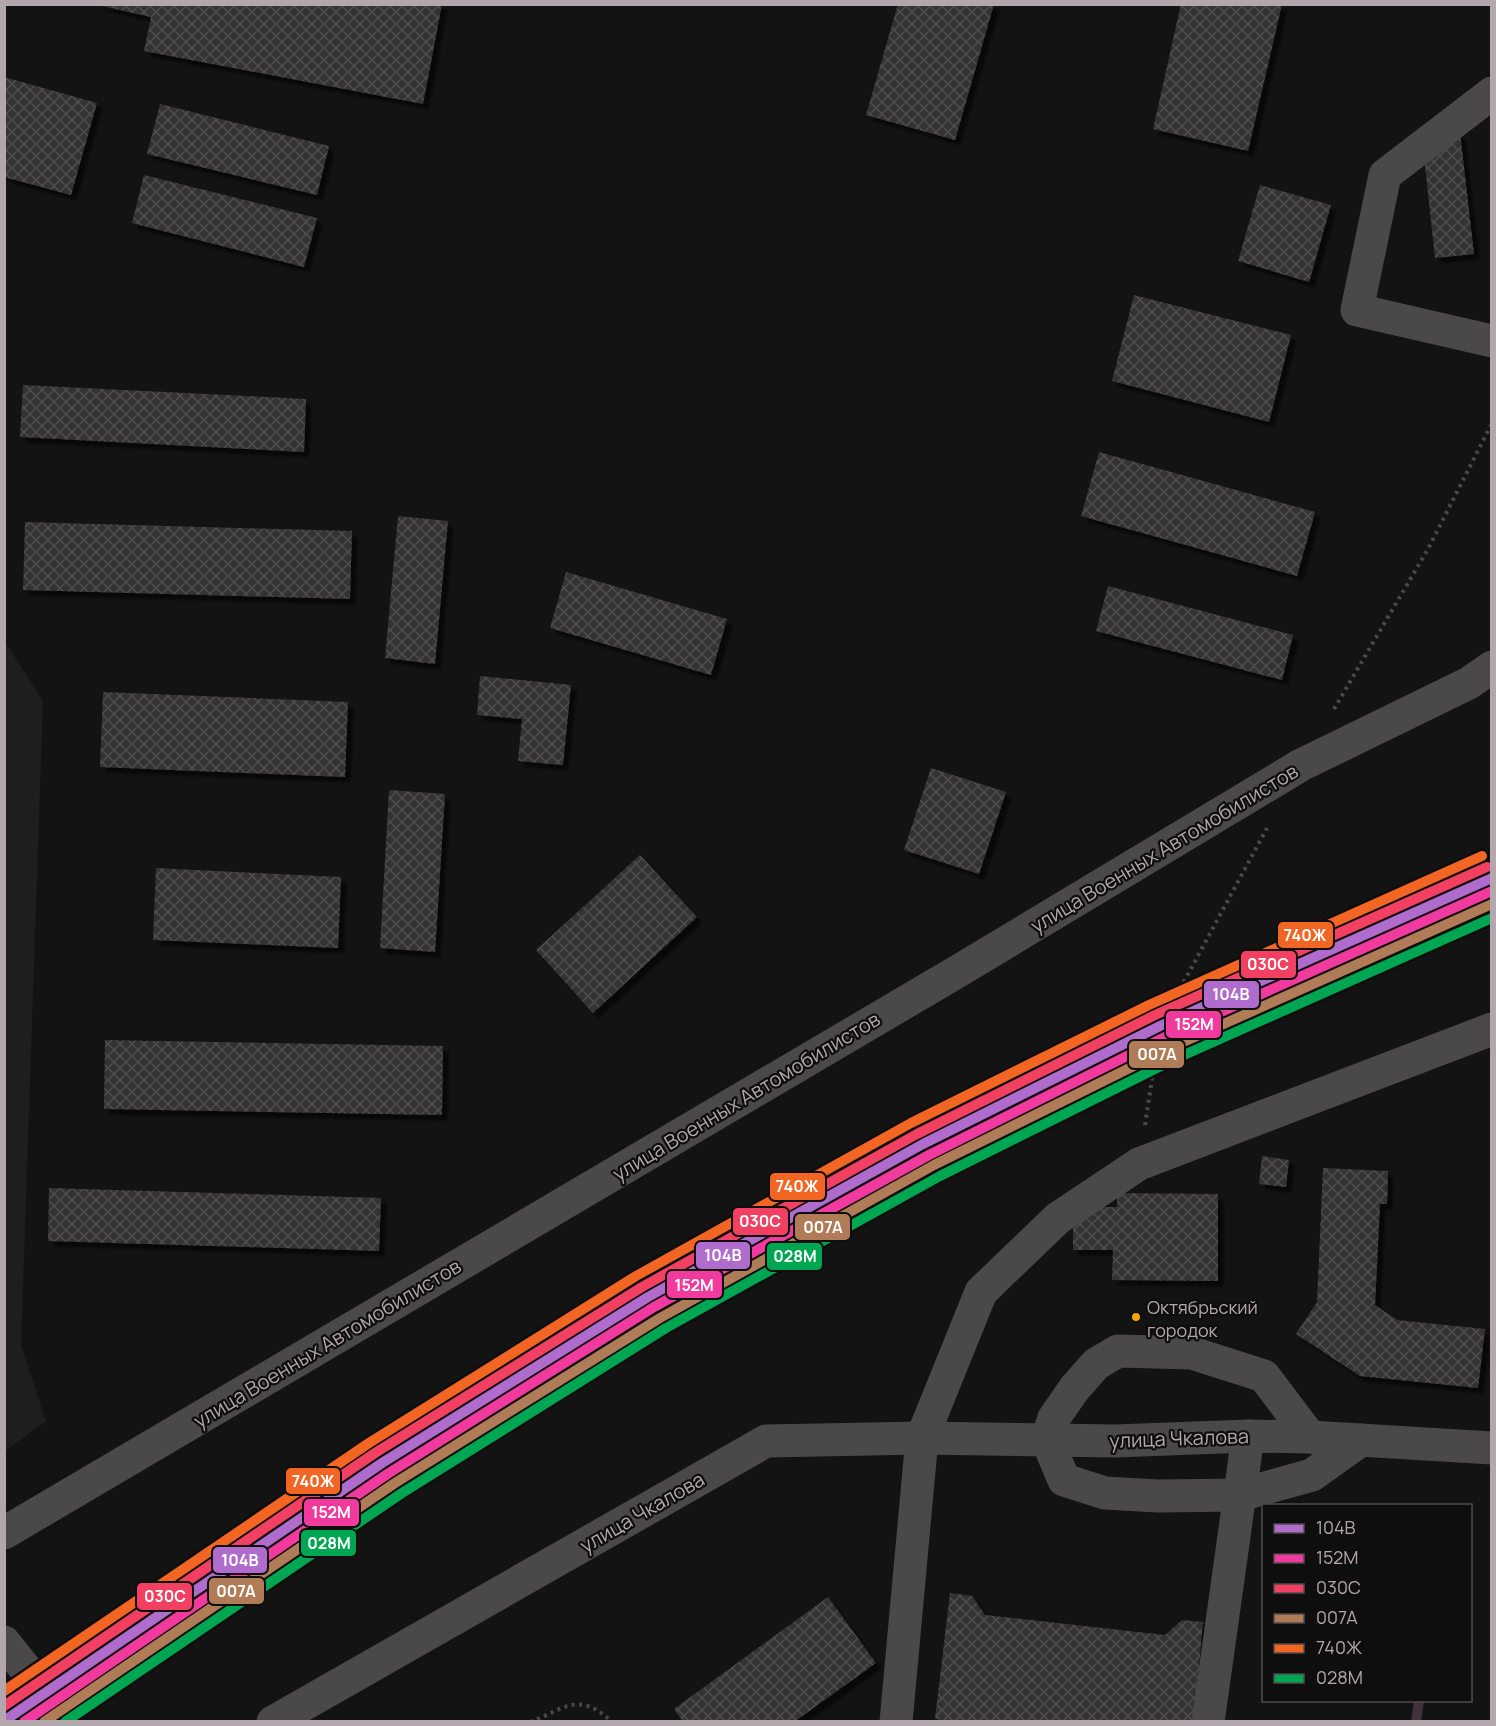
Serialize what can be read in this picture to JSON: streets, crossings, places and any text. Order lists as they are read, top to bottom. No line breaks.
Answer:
{"streets":{"street":["улица Военных Автомобилистов","улица Чкалова"]},"places":["Октябрьский городок"],"lines":["transit line 740Ж","transit line 030C","transit line 104В","transit line 152М","transit line 007А","transit line 028М"],"legend":["104В","152М","030C","007А","740Ж","028М"]}
